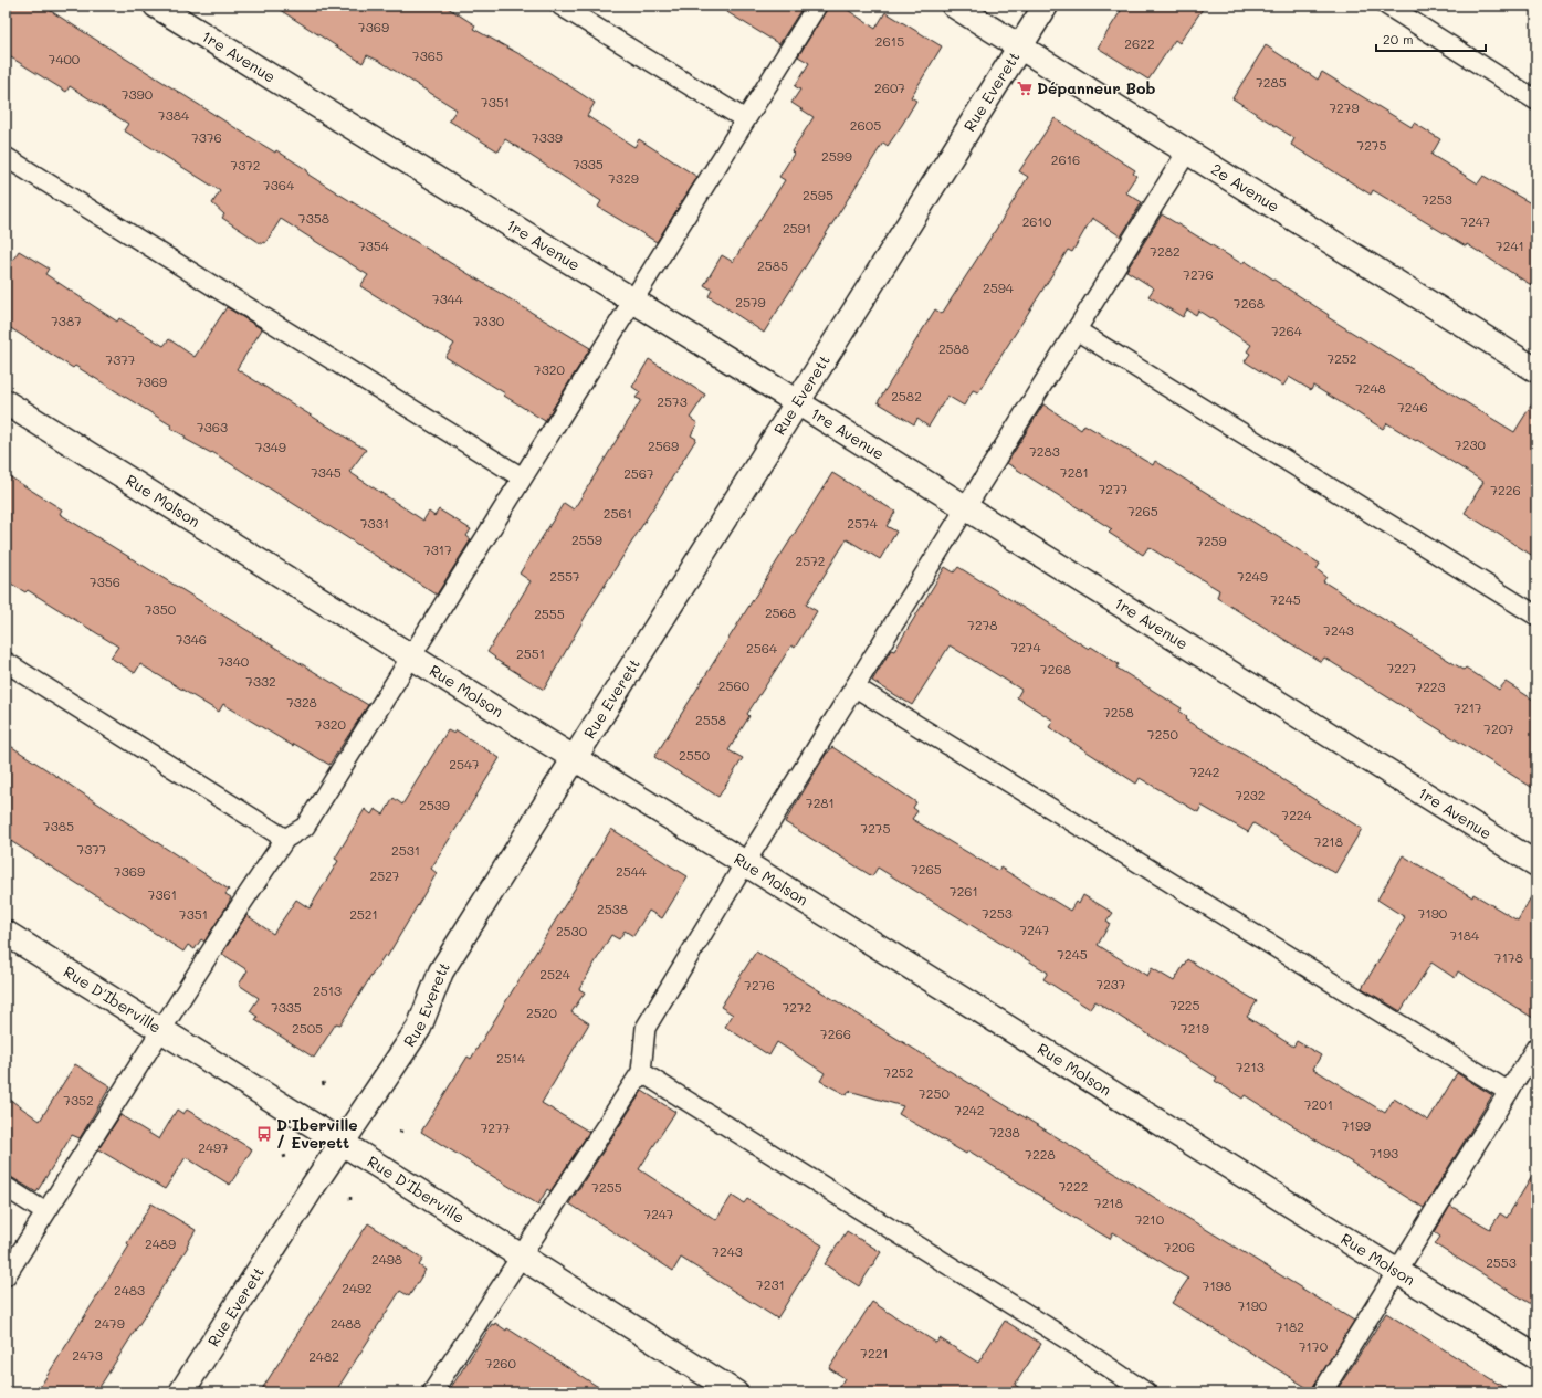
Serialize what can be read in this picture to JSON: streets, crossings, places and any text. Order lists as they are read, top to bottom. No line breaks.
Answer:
{"streets":{"street":["1re Avenue","Rue Everett","2e Avenue","Rue Molson","Rue D'Iberville"]},"crossings":[["1re Avenue","Rue Everett"],["Rue Everett","2e Avenue"],["Rue Everett","Rue Molson"],["Rue Everett","Rue D'Iberville"]],"places":{"supermarket":["Dépanneur Bob"],"bus stop":["D'Iberville / Everett"]},"house_numbers":["7369","2615","2622","7365","7400","7285","2607","7390","7351","7279","7384","2605","7376","7339","7275","2599","2616","7335","7372","7329","7364","2595","7253","7358","2610","7247","2591","7354","7241","7282","2585","7276","2594","7344","2579","7268","7387","7330","7264","2588","7252","7377","7320","7369","7248","2582","2573","7246","7363","7230","2569","7349","7283","7345","7281","2567","7277","7226","7265","2561","7331","2574","2559","7259","7317","2572","2557","7249","7356","7245","7350","2568","2555","7278","7243","7346","7274","2564","2551","7340","7227","7268","7332","2560","7223","7328","7217","7258","2558","7320","7207","7250","2550","2547","7242","7232","7281","2539","7224","7385","7275","7218","7377","2531","7265","7369","2544","2527","7261","7361","2538","7253","7190","7351","2521","7247","2530","7184","7245","7178","2524","7237","7276","2513","7225","7335","7272","2520","2505","7219","7266","2514","7213","7252","7250","7352","7201","7242","7199","7277","7238","2497","7193","7228","7222","7255","7218","7247","7210","2489","7206","7243","2498","2553","7231","7198","2492","2483","7190","2479","2488","7182","7170","7221","2473","2482","7260"],"scale_bar":"20 m"}
